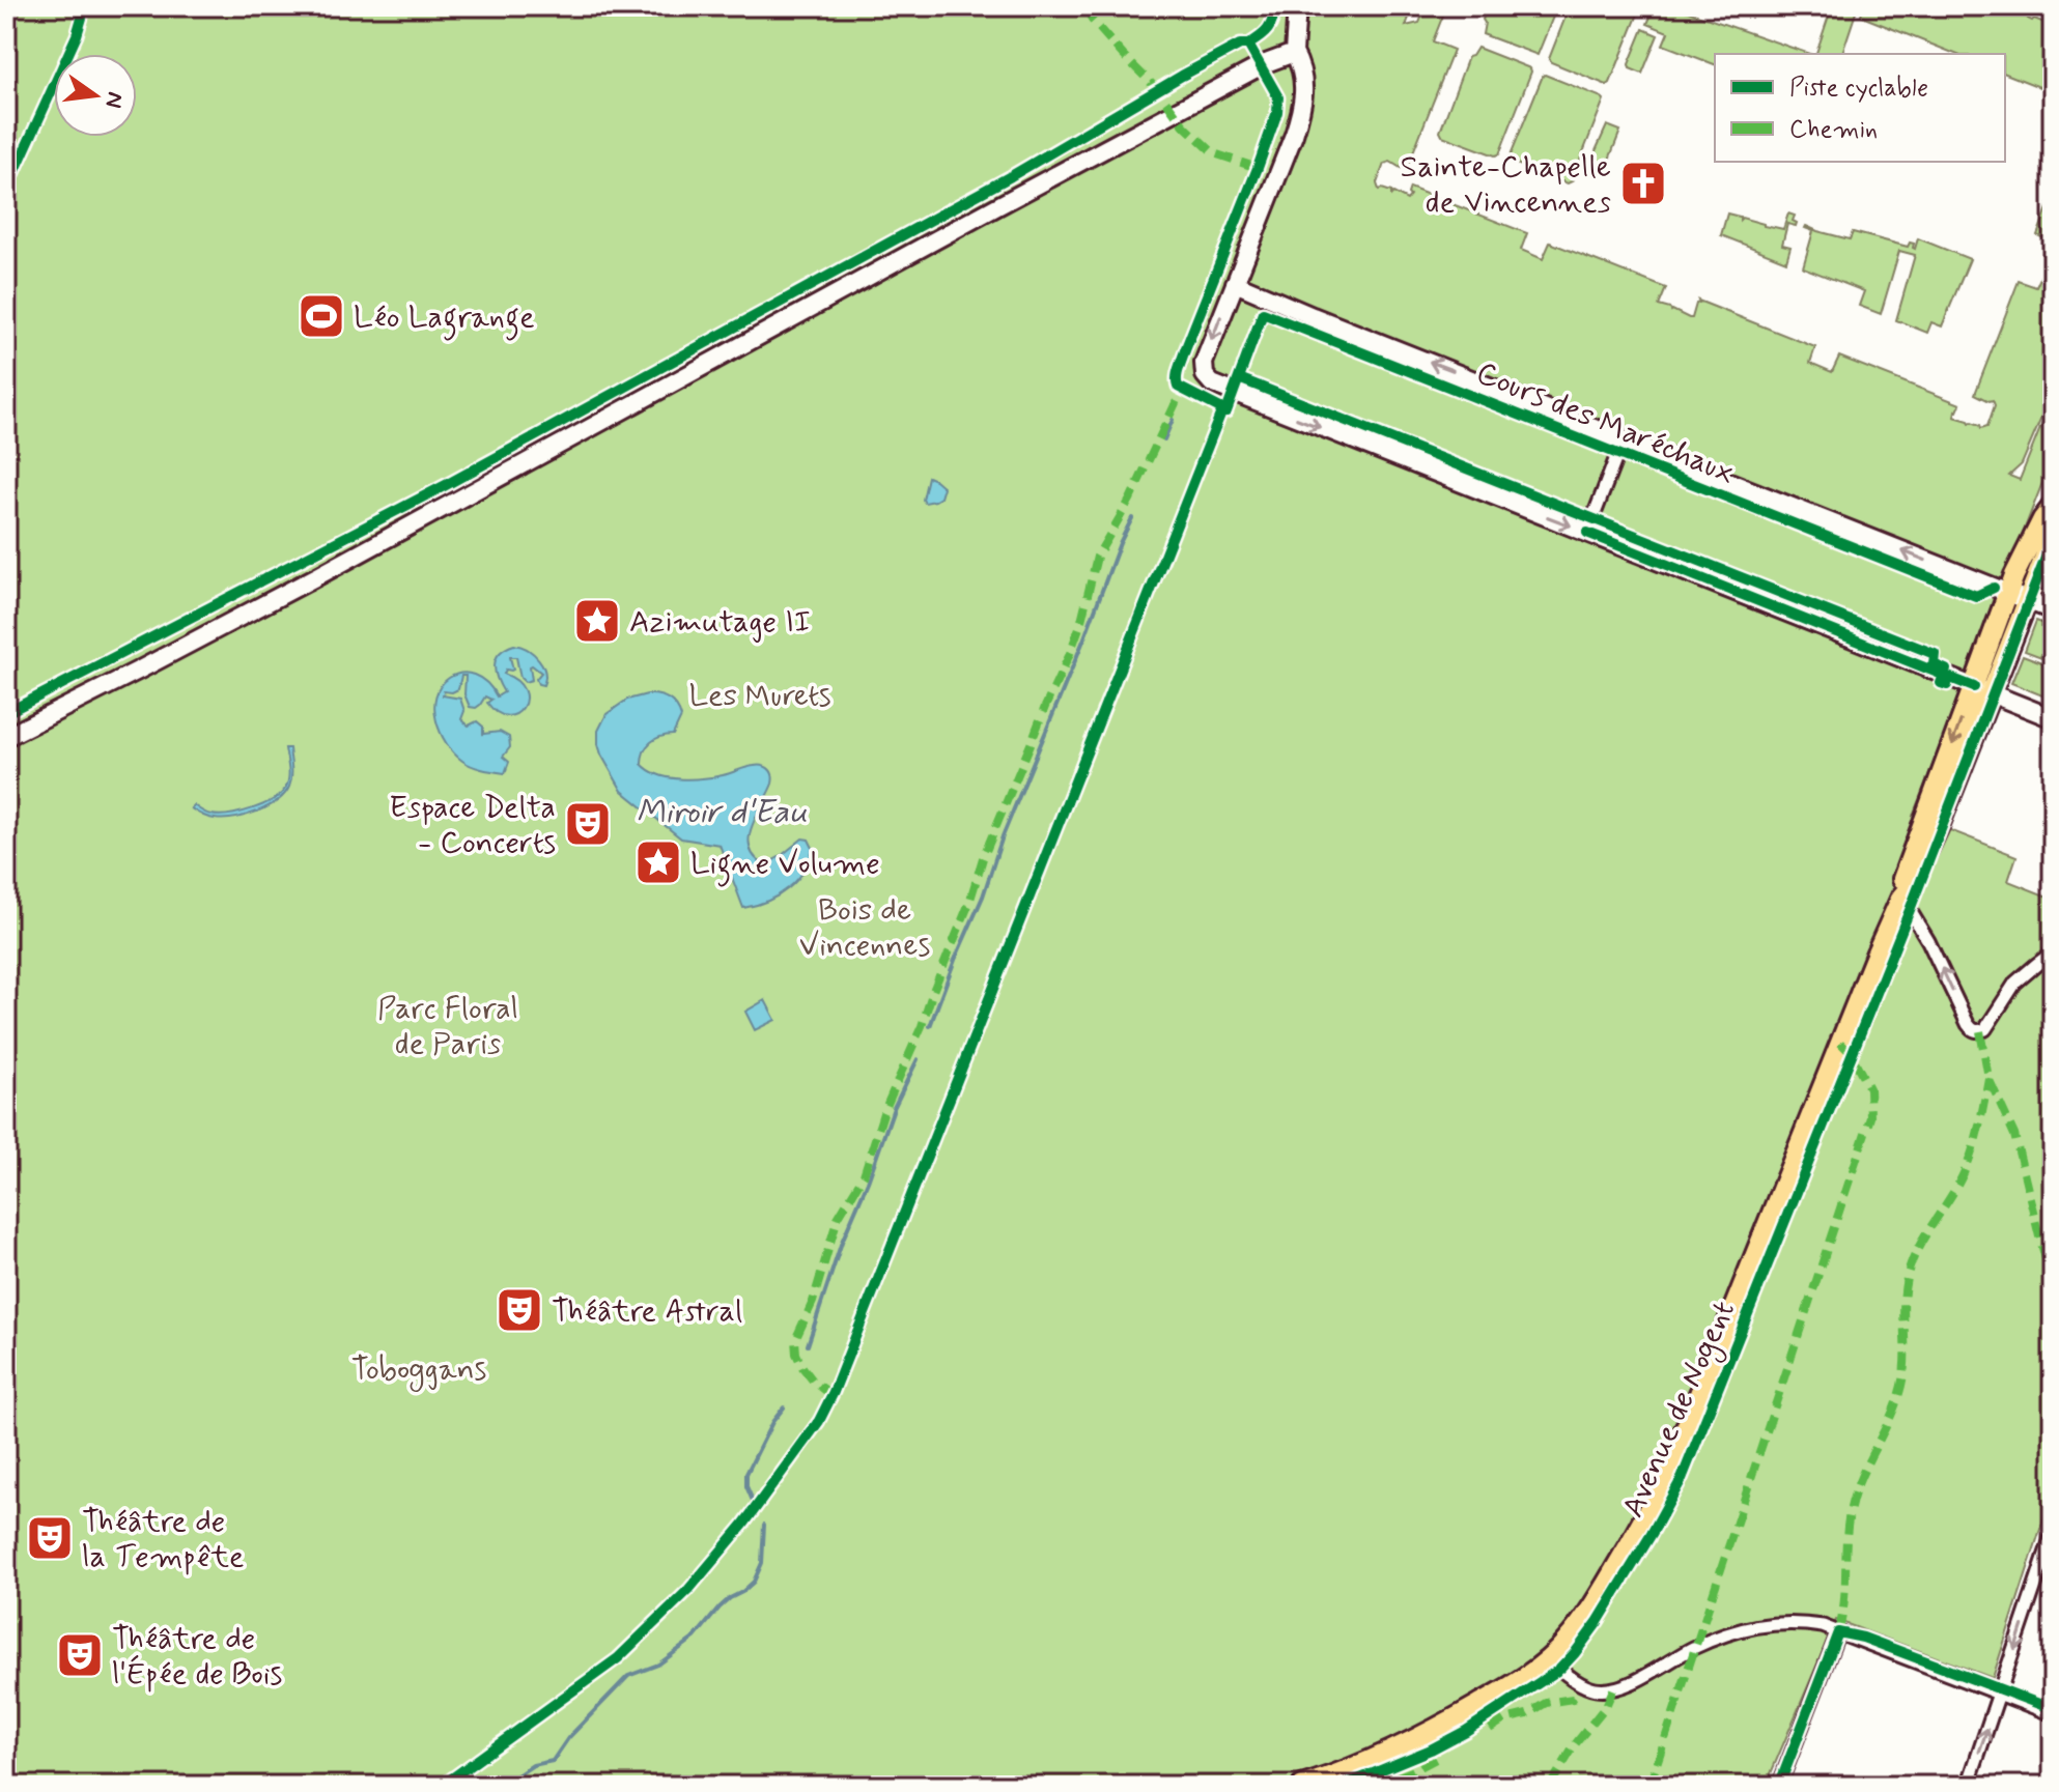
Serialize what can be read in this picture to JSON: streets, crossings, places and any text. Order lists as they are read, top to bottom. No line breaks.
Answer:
{"streets":{"main road":["Avenue de Nogent"],"street":["Cours des Maréchaux"]},"crossings":[["Cours des Maréchaux","Avenue de Nogent"]],"water":["Miroir d'Eau"],"parks":["Les Murets","Bois de Vincennes","Parc Floral de Paris","Toboggans"],"places":{"church":["Sainte-Chapelle de Vincennes"],"sports":["Léo Lagrange"],"place":["Azimutage II","Ligne Volume"],"theatre":["Espace Delta - Concerts","Théâtre Astral","Théâtre de la Tempête","Théâtre de l'Épée de Bois"]},"legend":["Piste cyclable","Chemin"],"north":"right"}
